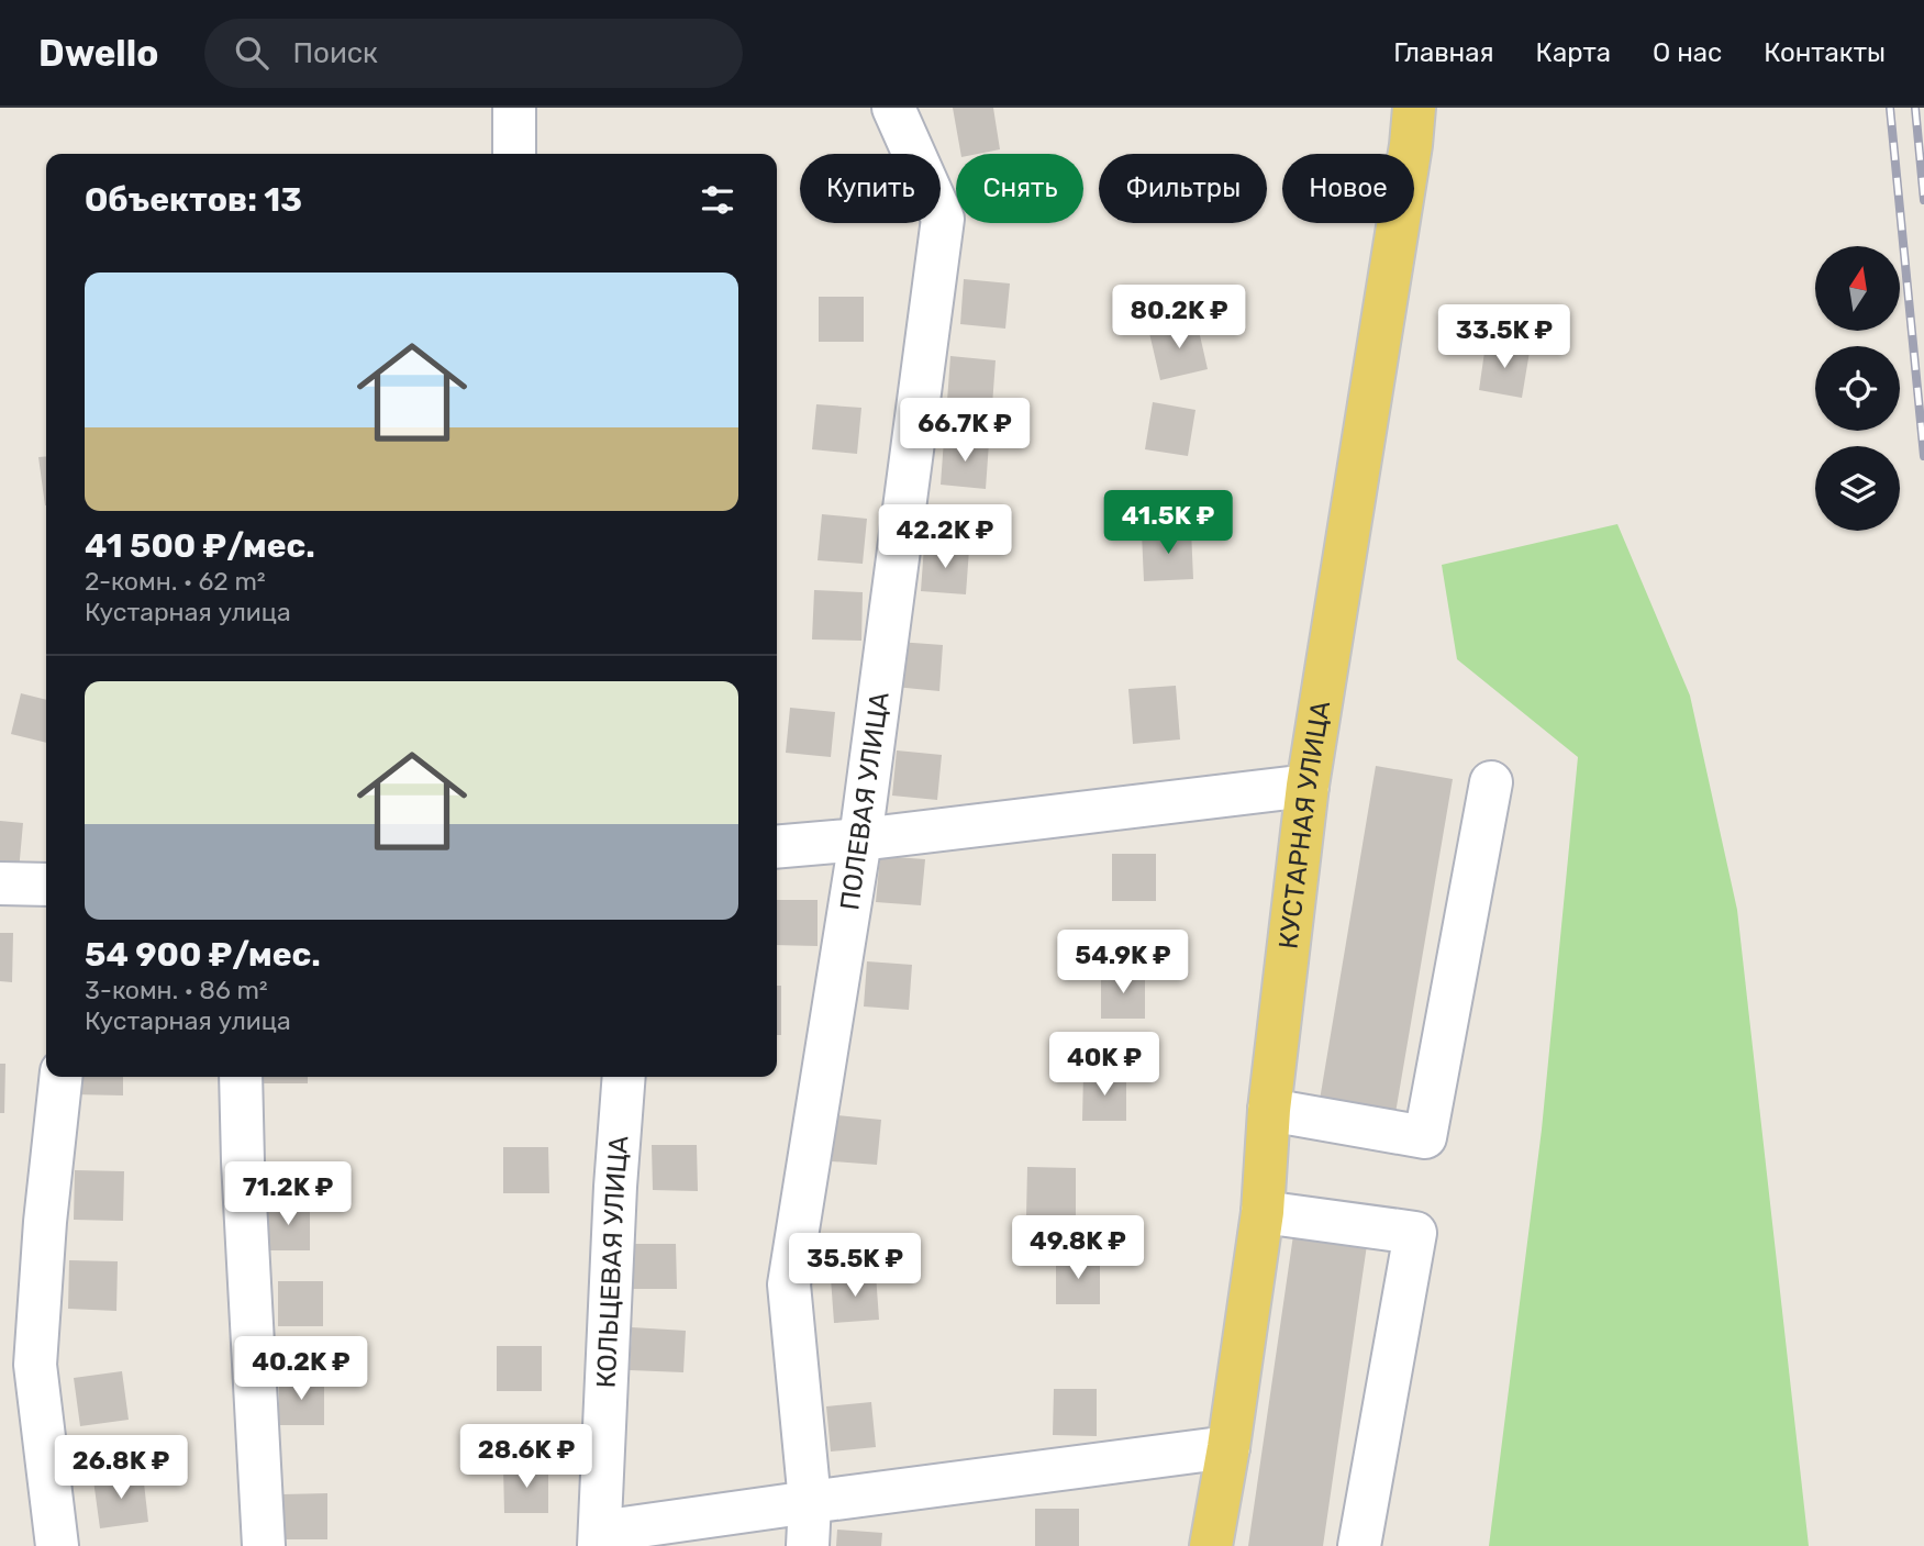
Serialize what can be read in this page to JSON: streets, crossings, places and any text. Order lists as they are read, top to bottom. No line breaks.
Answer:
{"streets":{"main road":["КУСТАРНАЯ УЛИЦА"],"street":["ПОЛЕВАЯ УЛИЦА","КОЛЬЦЕВАЯ УЛИЦА"]},"north":"top","page":{"header":"Dwello","search":"Поиск","nav":["Главная","Карта","О нас","Контакты"],"chip":["Купить","Снять","Фильтры","Новое"],"heading":"Объектов: 13","list":[{"name":"41 500 ₽/мес.","note":"2-комн. · 62 m² · Кустарная улица"},{"name":"54 900 ₽/мес.","note":"3-комн. · 86 m² · Кустарная улица"}],"price":["80.2K ₽","33.5K ₽","66.7K ₽","41.5K ₽","42.2K ₽","54.9K ₽","40K ₽","71.2K ₽","49.8K ₽","35.5K ₽","40.2K ₽","28.6K ₽","26.8K ₽"]}}
